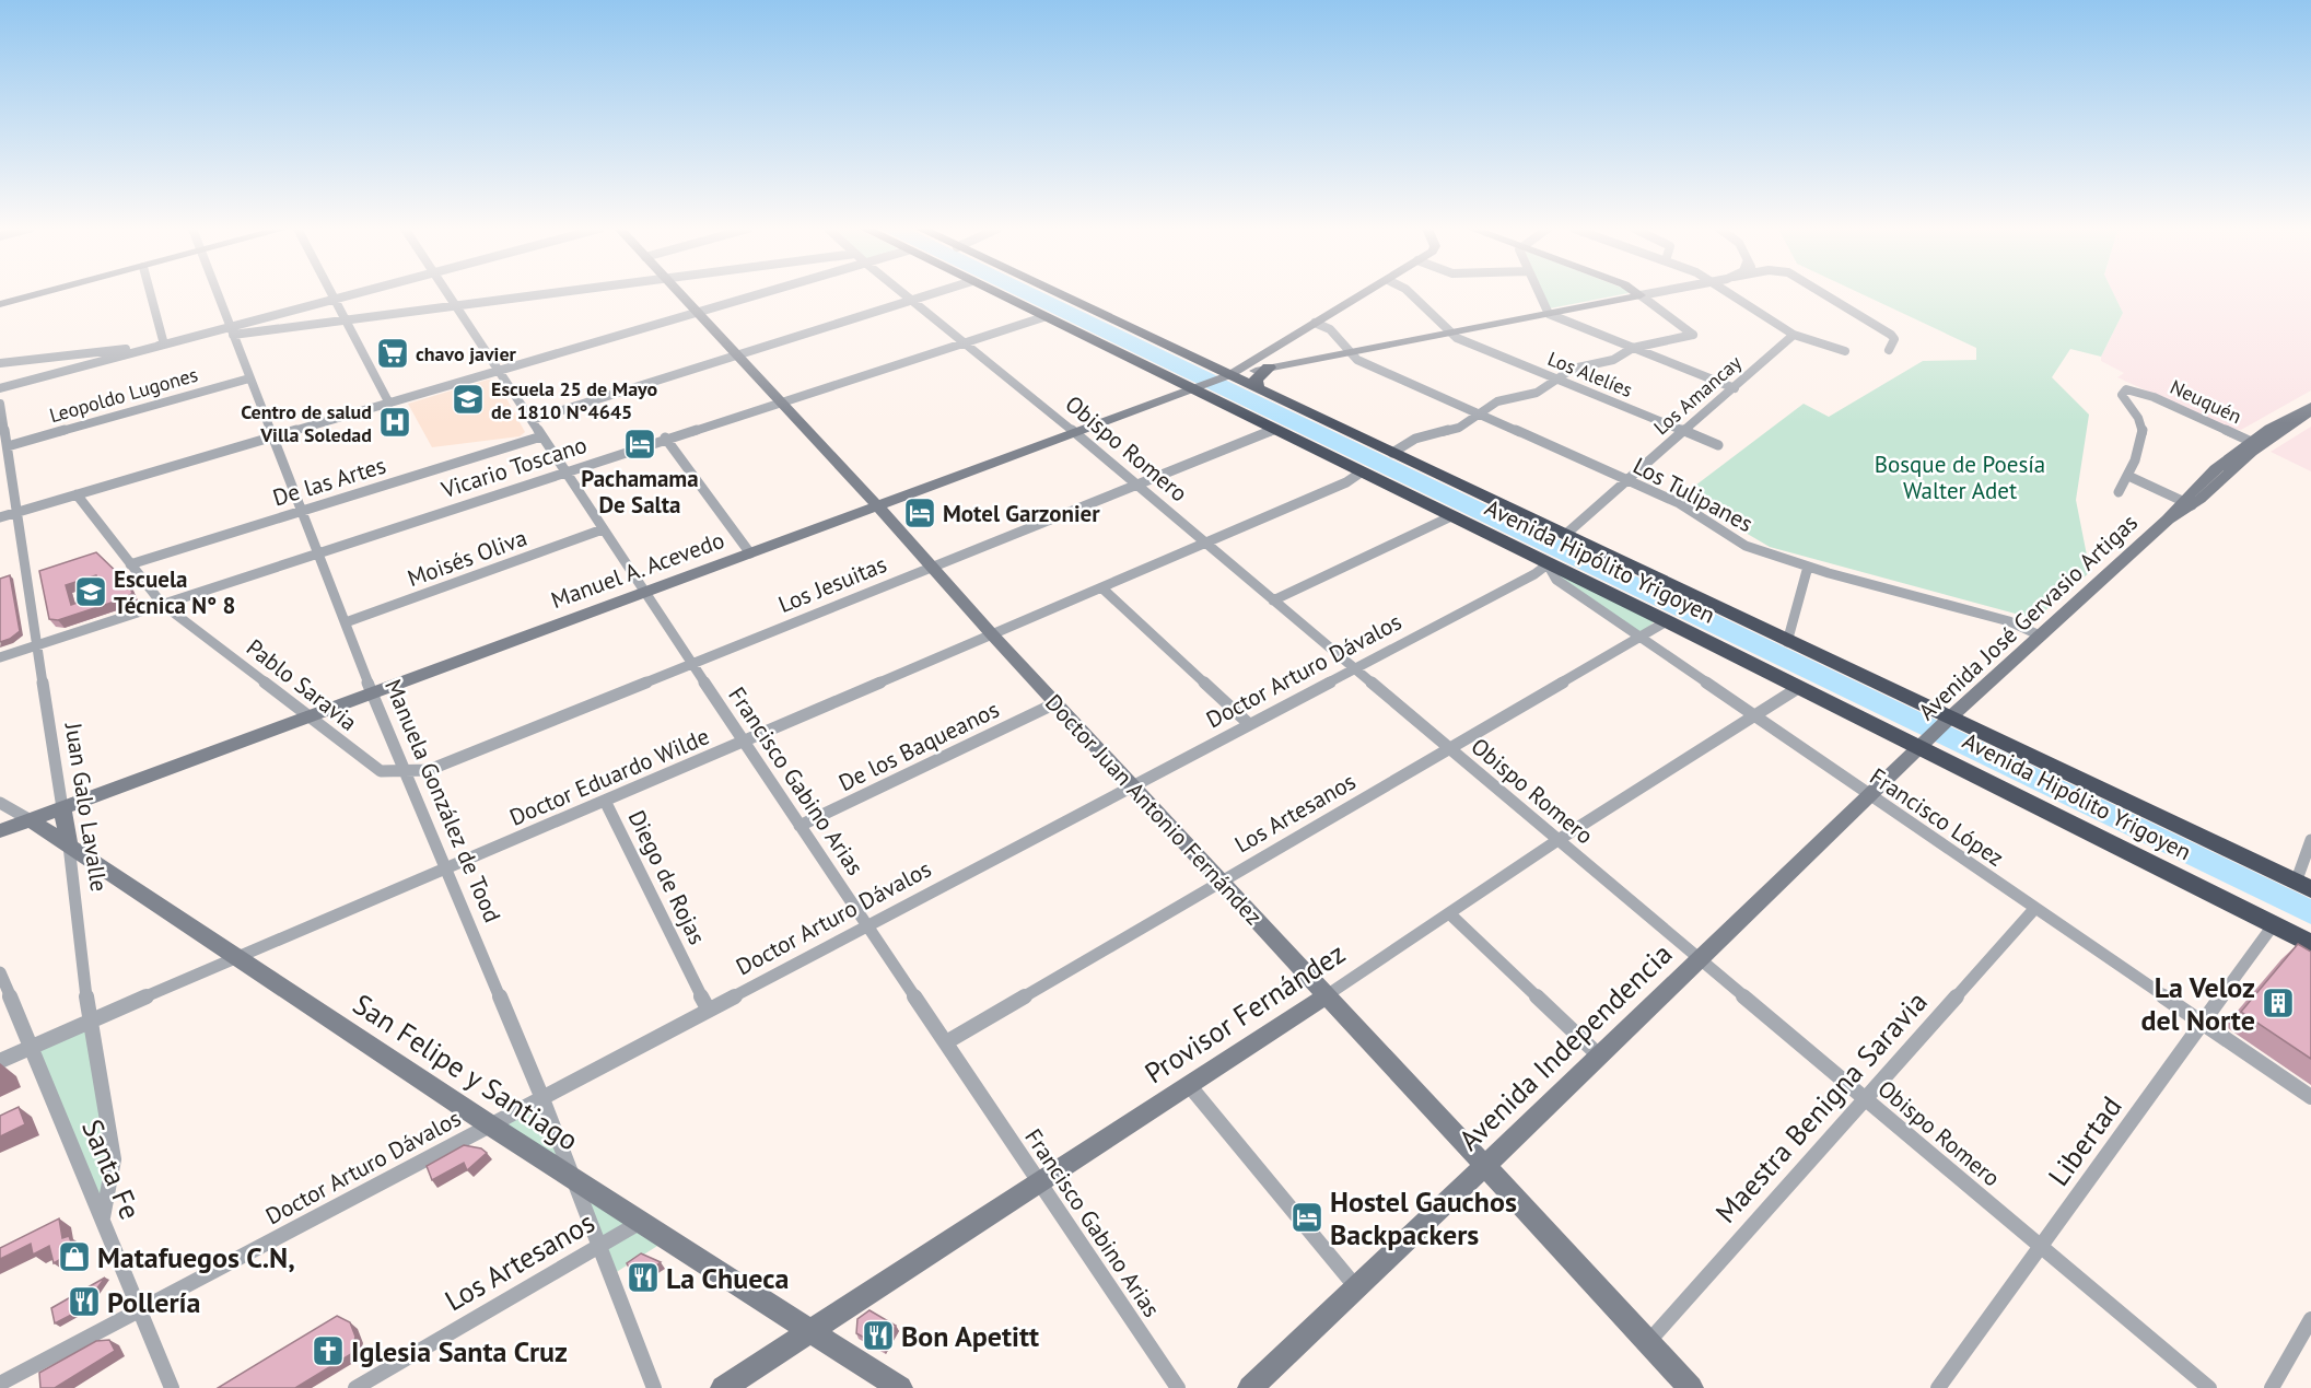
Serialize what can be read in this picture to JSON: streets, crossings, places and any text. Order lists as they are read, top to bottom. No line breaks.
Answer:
{"streets":{"highway":["Avenida Hipólito Yrigoyen"],"street":["Los Alelíes","Leopoldo Lugones","Los Amancay","Neuquén","Obispo Romero","Vicario Toscano","De las Artes","Los Tulipanes","Moisés Oliva","Manuel A. Acevedo","Los Jesuitas","Avenida José Gervasio Artigas","Doctor Arturo Dávalos","Pablo Saravia","De los Baqueanos","Doctor Eduardo Wilde","Francisco Gabino Arias","Manuela González de Tood","Juan Galo Lavalle","Doctor Juan Antonio Fernández","Los Artesanos","Francisco López","Diego de Rojas","Provisor Fernández","Avenida Independencia","San Felipe y Santiago","Maestra Benigna Saravia","Libertad","Santa Fe"]},"crossings":[["Los Alelíes","Los Amancay"],["Leopoldo Lugones","Manuela González de Tood"],["Leopoldo Lugones","Juan Galo Lavalle"],["Los Amancay","Los Tulipanes"],["Los Amancay","Avenida Hipólito Yrigoyen"],["Neuquén","Avenida José Gervasio Artigas"],["Obispo Romero","Vicario Toscano"],["Obispo Romero","Manuel A. Acevedo"],["Obispo Romero","Los Jesuitas"],["Obispo Romero","Doctor Arturo Dávalos"],["Obispo Romero","Doctor Eduardo Wilde"],["Obispo Romero","Los Artesanos"],["Obispo Romero","Provisor Fernández"],["Obispo Romero","Avenida Independencia"],["Obispo Romero","Maestra Benigna Saravia"],["Obispo Romero","Libertad"],["Vicario Toscano","Avenida Hipólito Yrigoyen"],["Vicario Toscano","Pablo Saravia"],["Vicario Toscano","Francisco Gabino Arias"],["Vicario Toscano","Manuela González de Tood"],["Vicario Toscano","Juan Galo Lavalle"],["Vicario Toscano","Doctor Juan Antonio Fernández"],["De las Artes","Pablo Saravia"],["De las Artes","Francisco Gabino Arias"],["De las Artes","Manuela González de Tood"],["Los Tulipanes","Avenida José Gervasio Artigas"],["Moisés Oliva","Francisco Gabino Arias"],["Moisés Oliva","Manuela González de Tood"],["Avenida Hipólito Yrigoyen","Manuel A. Acevedo"],["Avenida Hipólito Yrigoyen","Los Jesuitas"],["Avenida Hipólito Yrigoyen","Avenida José Gervasio Artigas"],["Avenida Hipólito Yrigoyen","Doctor Arturo Dávalos"],["Avenida Hipólito Yrigoyen","Doctor Eduardo Wilde"],["Avenida Hipólito Yrigoyen","Los Artesanos"],["Avenida Hipólito Yrigoyen","Francisco López"],["Avenida Hipólito Yrigoyen","Provisor Fernández"],["Avenida Hipólito Yrigoyen","Avenida Independencia"],["Avenida Hipólito Yrigoyen","Libertad"],["Manuel A. Acevedo","Pablo Saravia"],["Manuel A. Acevedo","Francisco Gabino Arias"],["Manuel A. Acevedo","Manuela González de Tood"],["Manuel A. Acevedo","Juan Galo Lavalle"],["Manuel A. Acevedo","Doctor Juan Antonio Fernández"],["Manuel A. Acevedo","San Felipe y Santiago"],["Los Jesuitas","Pablo Saravia"],["Los Jesuitas","Francisco Gabino Arias"],["Los Jesuitas","Manuela González de Tood"],["Los Jesuitas","Doctor Juan Antonio Fernández"],["Avenida José Gervasio Artigas","Avenida Independencia"],["Doctor Arturo Dávalos","Francisco Gabino Arias"],["Doctor Arturo Dávalos","Manuela González de Tood"],["Doctor Arturo Dávalos","Doctor Juan Antonio Fernández"],["Doctor Arturo Dávalos","Francisco López"],["Doctor Arturo Dávalos","Diego de Rojas"],["Doctor Arturo Dávalos","San Felipe y Santiago"],["Doctor Arturo Dávalos","Santa Fe"],["Pablo Saravia","Manuela González de Tood"],["De los Baqueanos","Francisco Gabino Arias"],["De los Baqueanos","Doctor Juan Antonio Fernández"],["Doctor Eduardo Wilde","Francisco Gabino Arias"],["Doctor Eduardo Wilde","Manuela González de Tood"],["Doctor Eduardo Wilde","Juan Galo Lavalle"],["Doctor Eduardo Wilde","Doctor Juan Antonio Fernández"],["Doctor Eduardo Wilde","Diego de Rojas"],["Doctor Eduardo Wilde","San Felipe y Santiago"],["Doctor Eduardo Wilde","Santa Fe"],["Francisco Gabino Arias","Los Artesanos"],["Francisco Gabino Arias","Provisor Fernández"],["Manuela González de Tood","Los Artesanos"],["Manuela González de Tood","San Felipe y Santiago"],["Juan Galo Lavalle","San Felipe y Santiago"],["Juan Galo Lavalle","Santa Fe"],["Doctor Juan Antonio Fernández","Los Artesanos"],["Doctor Juan Antonio Fernández","Provisor Fernández"],["Doctor Juan Antonio Fernández","Avenida Independencia"],["Doctor Juan Antonio Fernández","Maestra Benigna Saravia"],["Los Artesanos","Francisco López"],["Los Artesanos","San Felipe y Santiago"],["Francisco López","Provisor Fernández"],["Francisco López","Avenida Independencia"],["Francisco López","Maestra Benigna Saravia"],["Francisco López","Libertad"],["Provisor Fernández","San Felipe y Santiago"]],"parks":["Bosque de Poesía Walter Adet"],"places":{"supermarket":["chavo javier"],"school or university":["Escuela 25 de Mayo de 1810 N°4645","Escuela Técnica N° 8"],"hospital":["Centro de salud Villa Soledad"],"hotel":["Pachamama De Salta","Motel Garzonier","Hostel Gauchos Backpackers"],"building":["La Veloz del Norte"],"shop":["Matafuegos C.N,"],"restaurant":["La Chueca","Pollería","Bon Apetitt"],"church":["Iglesia Santa Cruz"]}}
